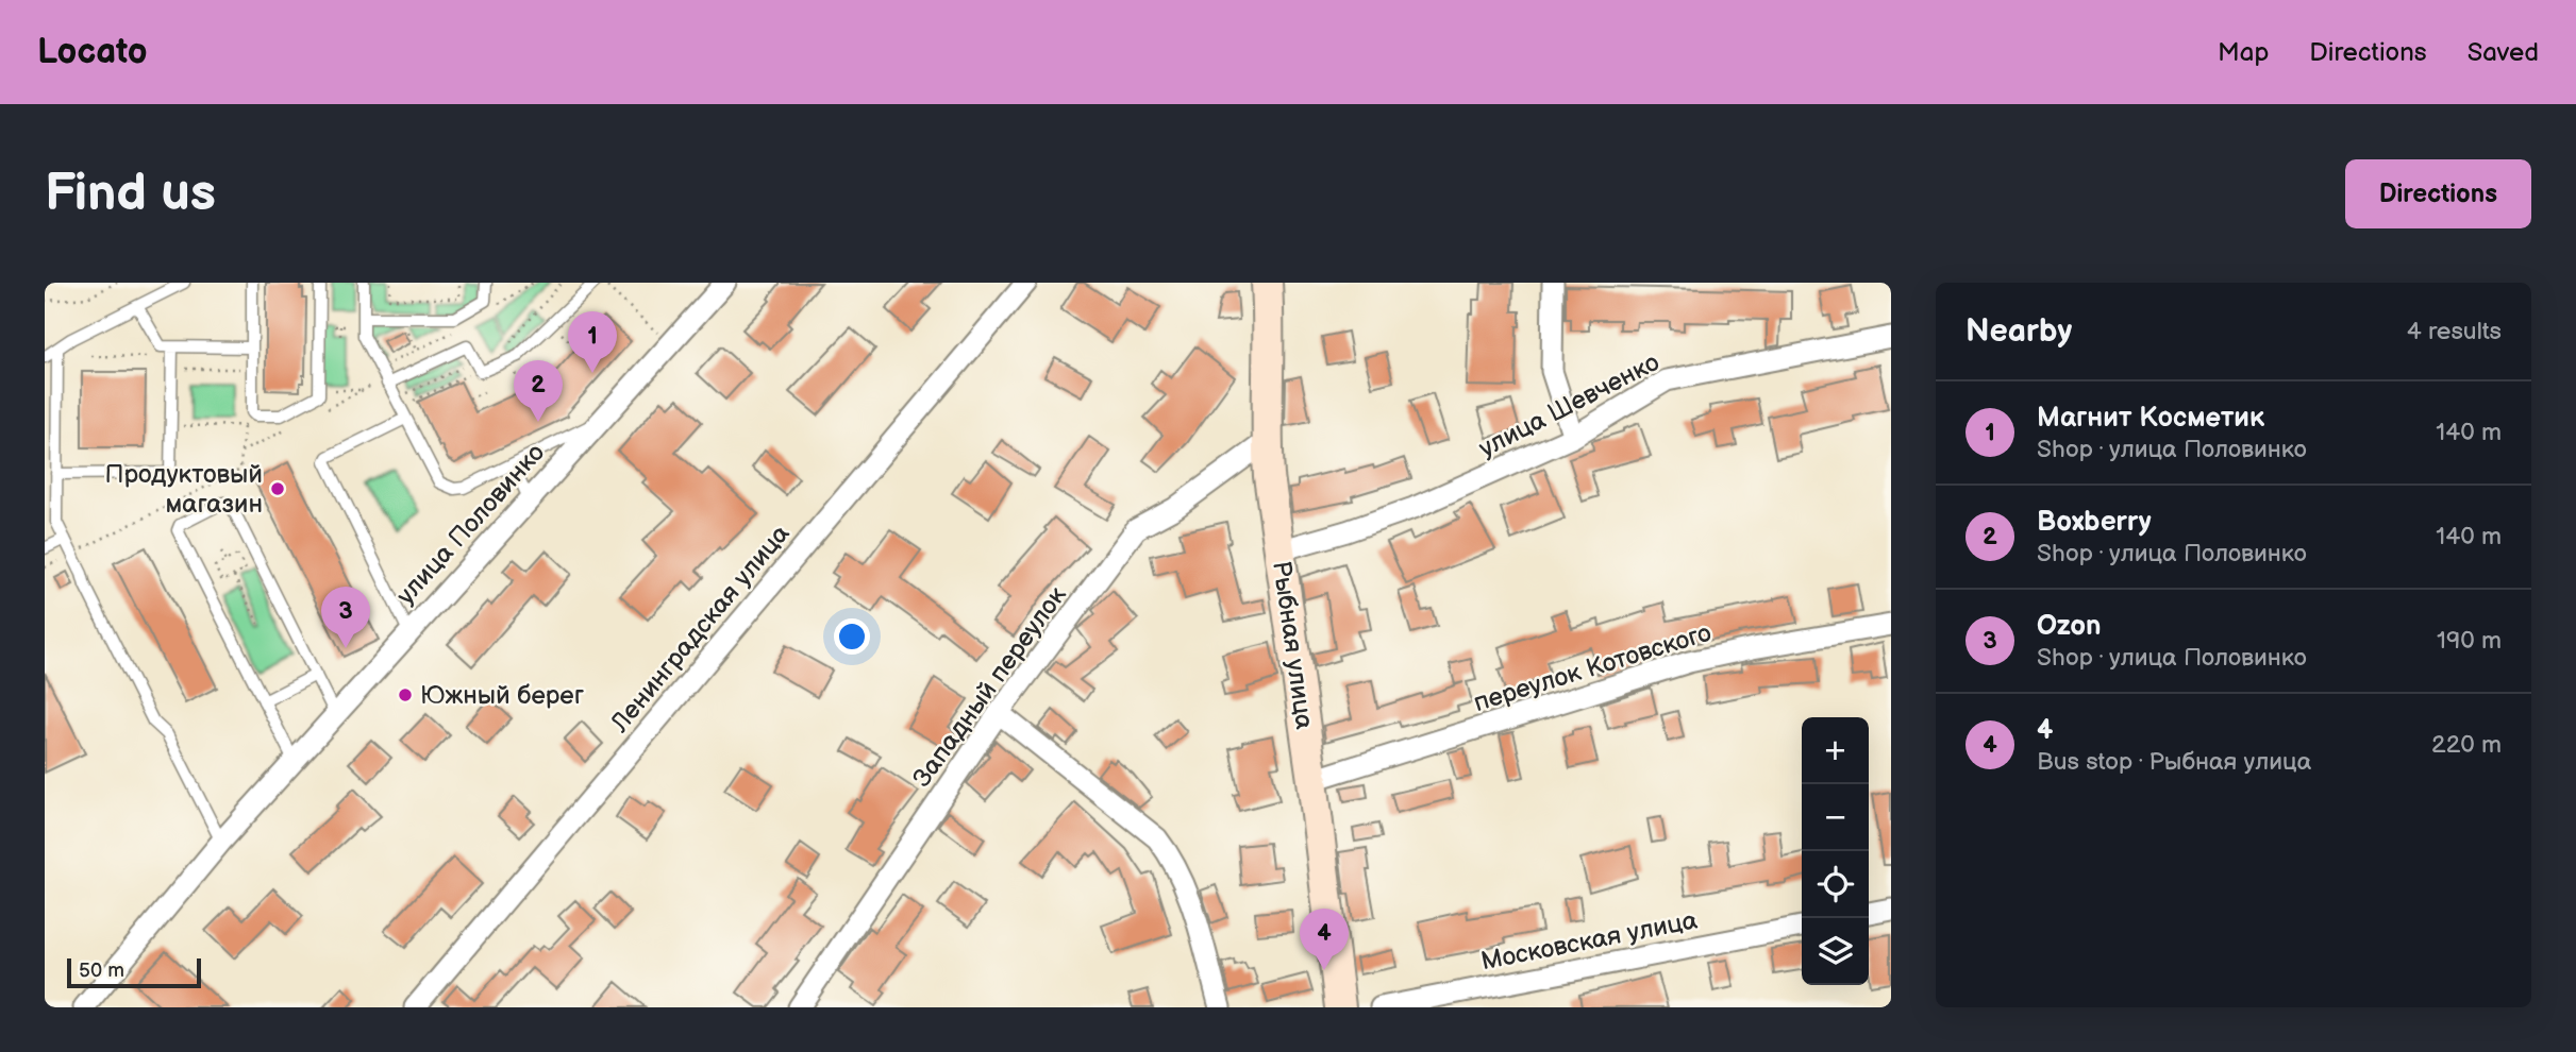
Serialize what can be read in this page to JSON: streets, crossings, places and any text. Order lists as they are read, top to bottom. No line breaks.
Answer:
{"streets":{"street":["улица Шевченко","улица Половинко","Ленинградская улица","Рыбная улица","переулок Котовского","Западный переулок","Московская улица"]},"crossings":[["улица Шевченко","Рыбная улица"],["Рыбная улица","переулок Котовского"],["Рыбная улица","Западный переулок"]],"places":["Продуктовый магазин","Южный берег"],"scale_bar":"50 m","page":{"header":"Locato","nav":["Map","Directions","Saved"],"buttons":"Directions","title":"Find us","heading":["Nearby","4 results"],"pins":["1","2","3","4"],"list":[{"mark":"1","name":"Магнит Косметик","note":"Shop · улица Половинко","value":"140 m"},{"mark":"2","name":"Boxberry","note":"Shop · улица Половинко","value":"140 m"},{"mark":"3","name":"Ozon","note":"Shop · улица Половинко","value":"190 m"},{"mark":"4","name":"4","note":"Bus stop · Рыбная улица","value":"220 m"}],"map_buttons":["+","−"],"scale":"50 m"}}
